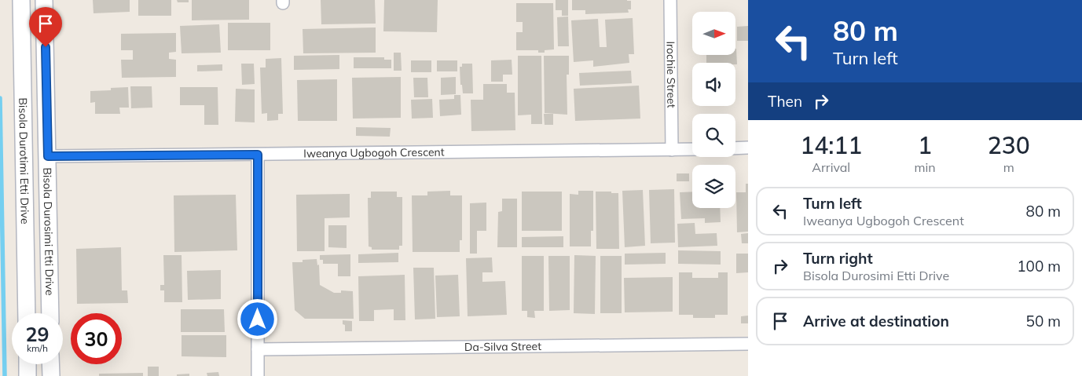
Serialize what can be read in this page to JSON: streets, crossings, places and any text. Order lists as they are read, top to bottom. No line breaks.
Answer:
{"streets":{"main road":["Bisola Durotimi Etti Drive","Bisola Durosimi Etti Drive"],"street":["Irochie Street","Iweanya Ugbogoh Crescent","Da-Silva Street"]},"crossings":[["Irochie Street","Iweanya Ugbogoh Crescent"],["Iweanya Ugbogoh Crescent","Bisola Durosimi Etti Drive"]],"north":"right","page":{"turn":["80 m","Turn left"],"then":"Then","eta":["14:11","Arrival","1","min","230","m"],"list":[{"name":"Turn left","note":"Iweanya Ugbogoh Crescent","value":"80 m"},{"name":"Turn right","note":"Bisola Durosimi Etti Drive","value":"100 m"},{"name":"Arrive at destination","value":"50 m"}],"speed":"29 km/h","limit":"30"}}
